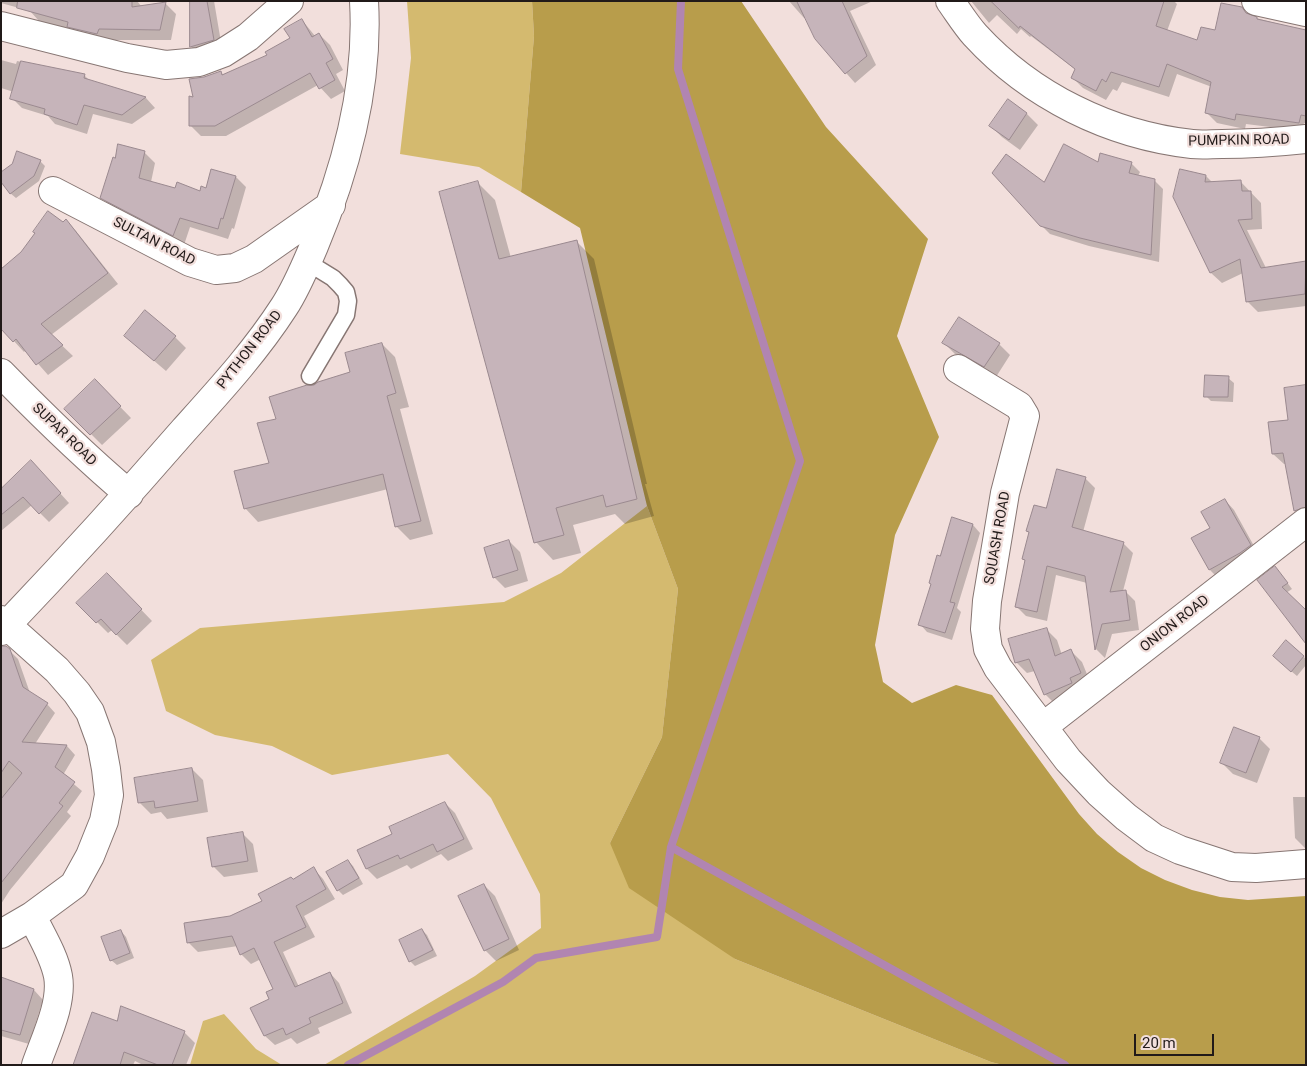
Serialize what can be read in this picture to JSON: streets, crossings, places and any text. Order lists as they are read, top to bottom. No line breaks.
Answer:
{"streets":{"street":["PUMPKIN ROAD","SULTAN ROAD","PYTHON ROAD","SUPAR ROAD","SQUASH ROAD","ONION ROAD"]},"crossings":[["SULTAN ROAD","PYTHON ROAD"],["PYTHON ROAD","SUPAR ROAD"],["SQUASH ROAD","ONION ROAD"]],"scale_bar":"20 m"}
